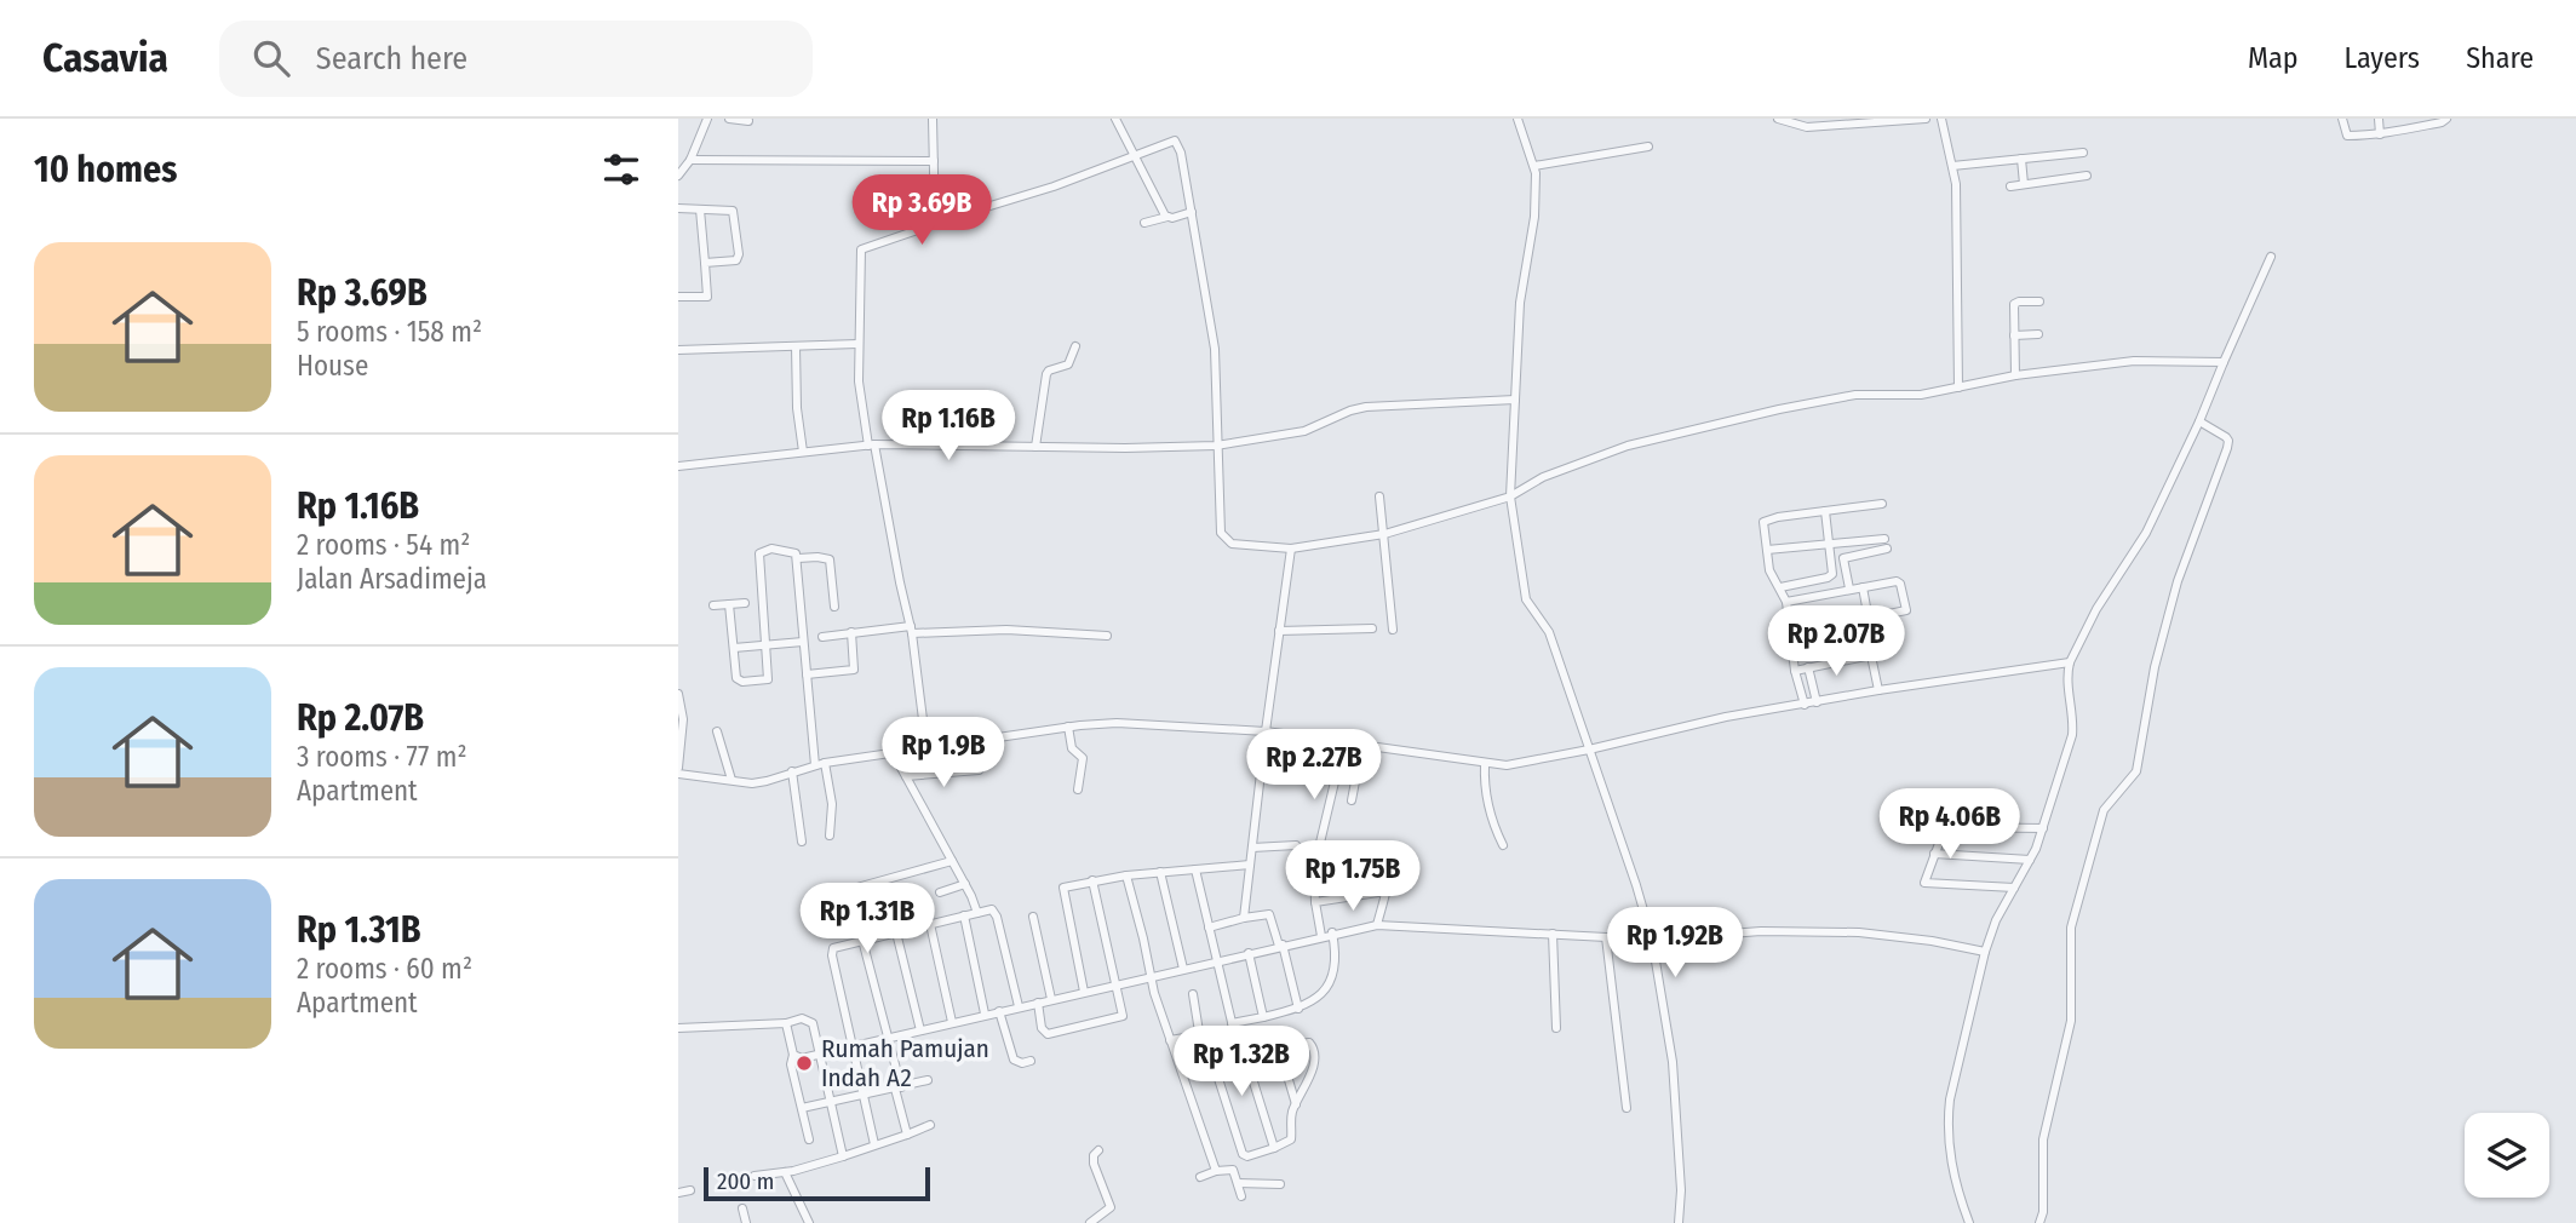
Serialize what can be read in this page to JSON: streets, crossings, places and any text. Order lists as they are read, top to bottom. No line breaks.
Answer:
{"places":["Rumah Pamujan Indah A2"],"scale_bar":"200 m","page":{"header":"Casavia","search":"Search here","nav":["Map","Layers","Share"],"heading":"10 homes","price":["Rp 3.69B","Rp 1.16B","Rp 2.07B","Rp 1.9B","Rp 2.27B","Rp 4.06B","Rp 1.75B","Rp 1.31B","Rp 1.92B","Rp 1.32B"],"list":[{"name":"Rp 3.69B","note":"5 rooms · 158 m² · House"},{"name":"Rp 1.16B","note":"2 rooms · 54 m² · Jalan Arsadimeja"},{"name":"Rp 2.07B","note":"3 rooms · 77 m² · Apartment"},{"name":"Rp 1.31B","note":"2 rooms · 60 m² · Apartment"}],"scale":"200 m"}}
